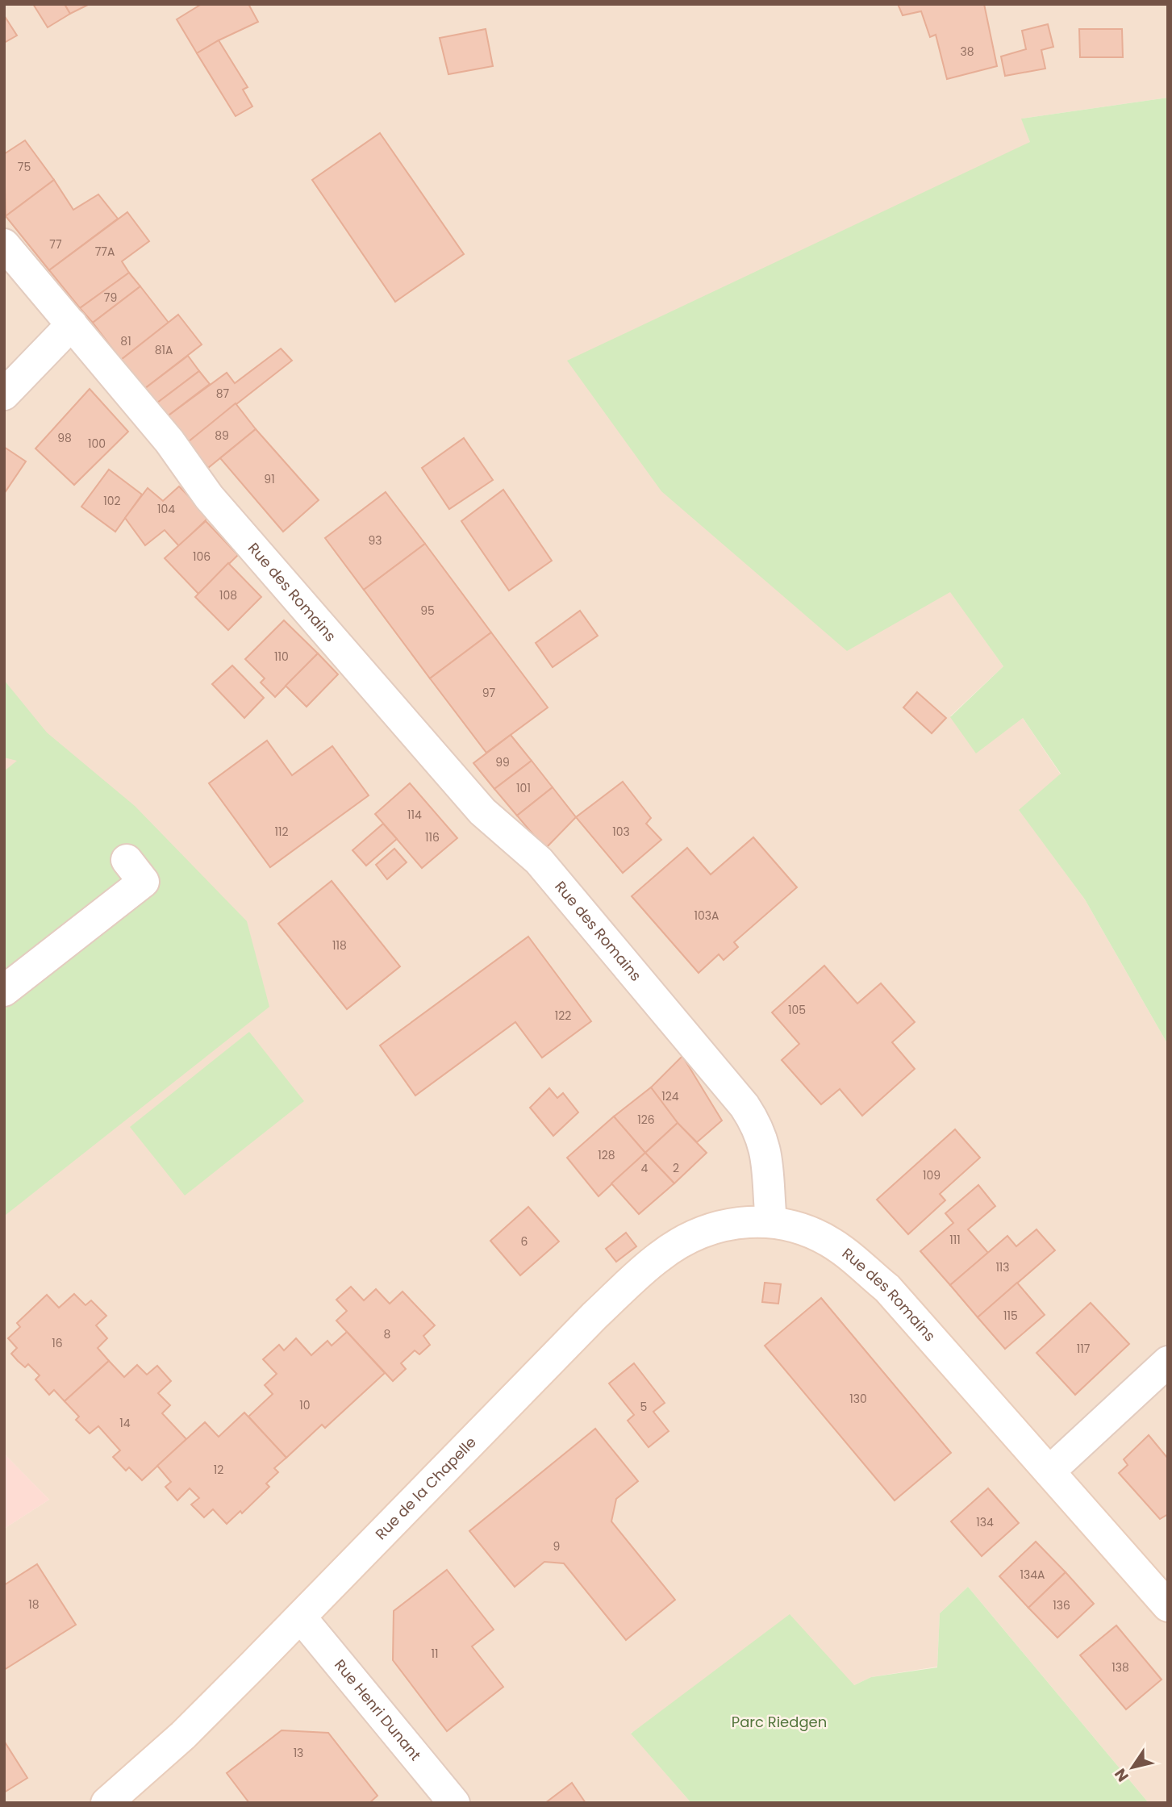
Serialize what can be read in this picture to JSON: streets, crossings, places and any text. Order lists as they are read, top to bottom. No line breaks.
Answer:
{"streets":{"street":["Rue des Romains","Rue de la Chapelle","Rue Henri Dunant"]},"crossings":[["Rue des Romains","Rue de la Chapelle"],["Rue de la Chapelle","Rue Henri Dunant"]],"parks":["Parc Riedgen"],"house_numbers":["38","75","77","77A","79","81","81A","87","89","98","100","91","102","104","93","106","108","95","110","97","99","101","114","112","103","116","103A","118","105","122","124","126","128","4","2","109","111","6","113","115","8","16","117","130","10","5","14","12","134","9","134A","18","136","11","138","13"],"north":"bottom left"}
